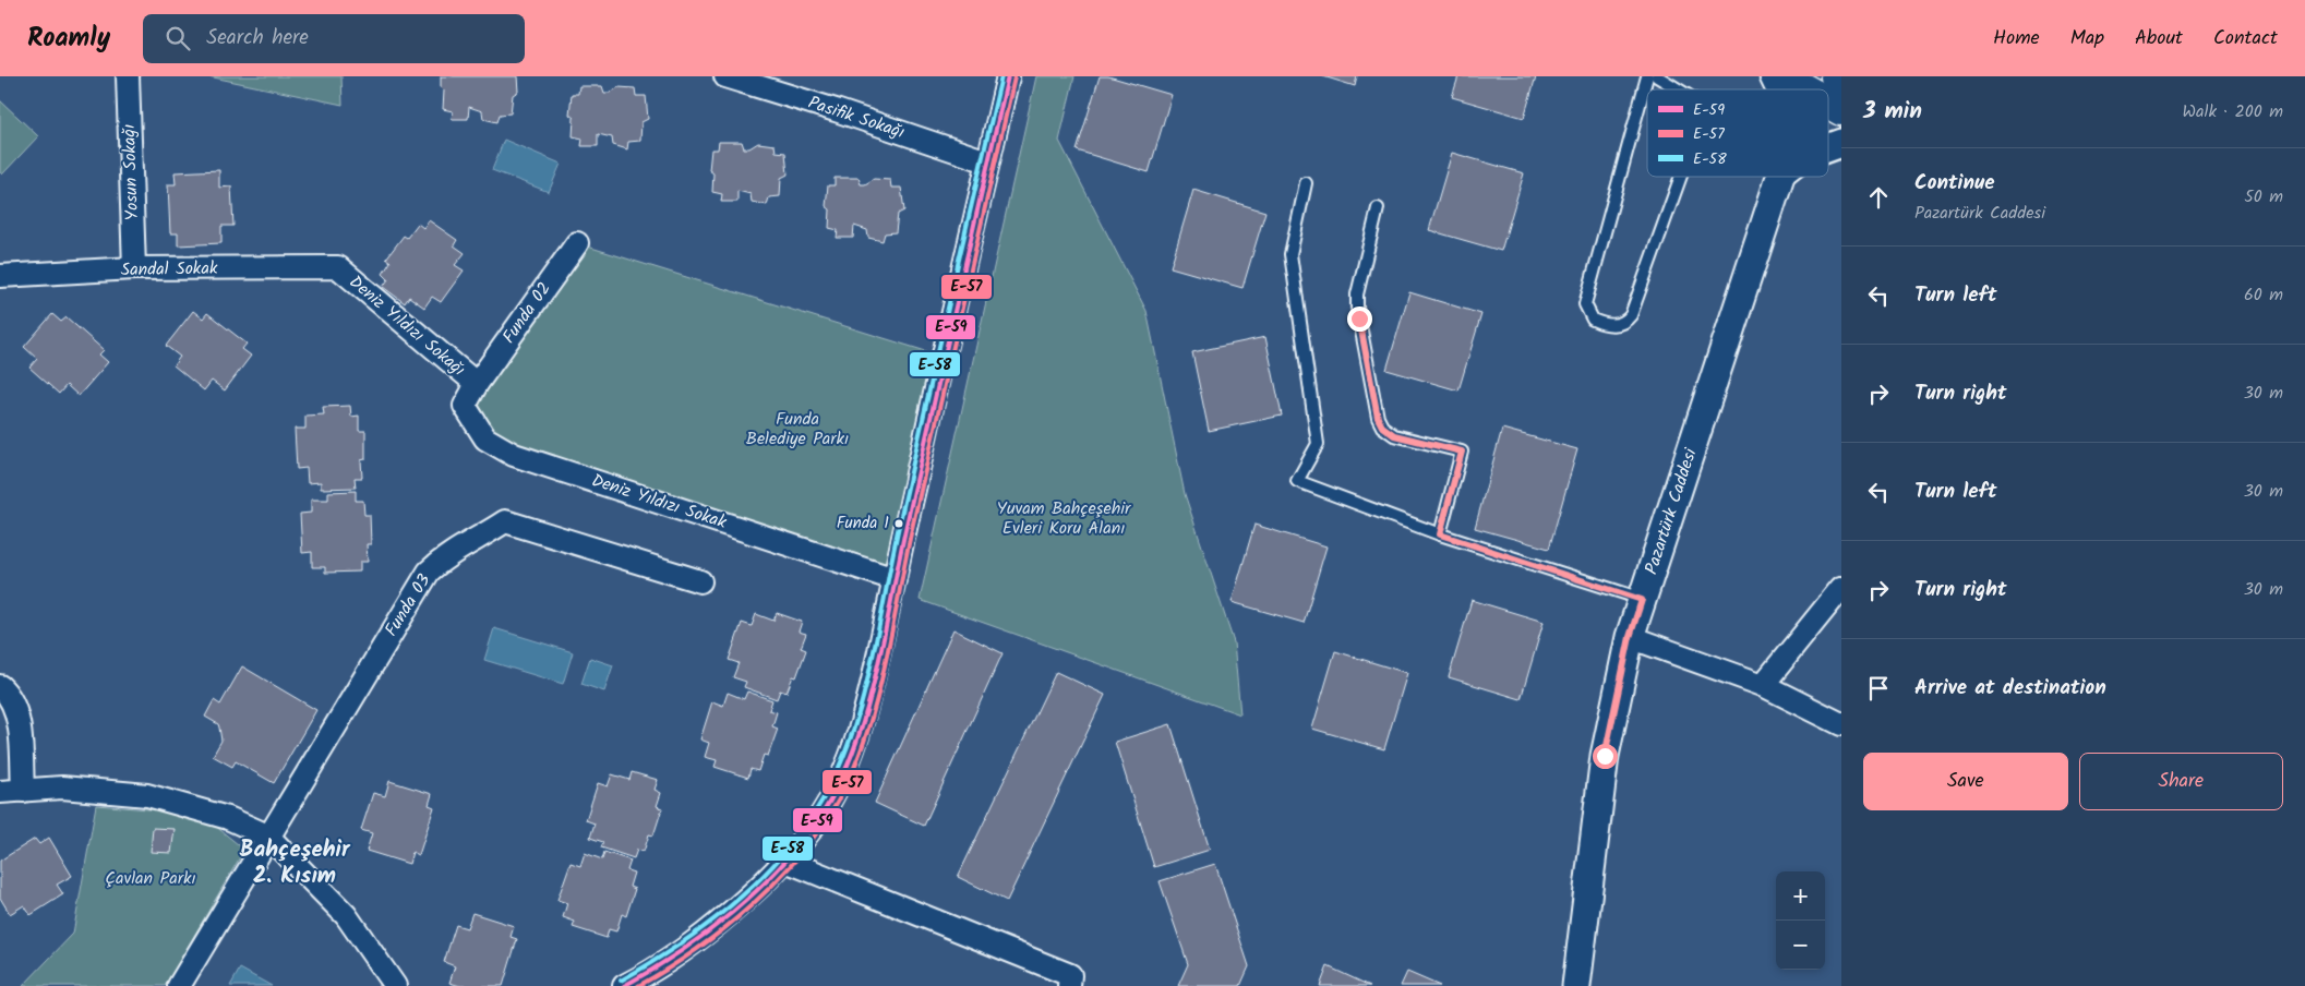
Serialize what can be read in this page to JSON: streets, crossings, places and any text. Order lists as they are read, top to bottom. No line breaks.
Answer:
{"streets":{"street":["Pasifik Sokağı","Yosun Sokağı","Sandal Sokak","Funda 02","Deniz Yıldızı Sokağı","Deniz Yıldızı Sokak","Pazartürk Caddesi","Funda 03"]},"crossings":[["Yosun Sokağı","Sandal Sokak"],["Sandal Sokak","Deniz Yıldızı Sokağı"],["Funda 02","Deniz Yıldızı Sokağı"],["Funda 02","Deniz Yıldızı Sokak"],["Deniz Yıldızı Sokağı","Deniz Yıldızı Sokak"]],"districts":["Bahçeşehir 2. Kısım"],"parks":["Funda Belediye Parkı","Yuvam Bahçeşehir Evleri Koru Alanı","Çavlan Parkı"],"places":["Funda 1"],"lines":["transit line E-59","transit line E-58","transit line E-57"],"legend":["E-59","E-57","E-58"],"page":{"header":"Roamly","search":"Search here","nav":["Home","Map","About","Contact"],"heading":["3 min","Walk · 200 m"],"list":[["Continue","Pazartürk Caddesi","50 m"],["Turn left","60 m"],["Turn right","30 m"],["Turn left","30 m"],["Turn right","30 m"],"Arrive at destination"],"buttons":["Save","Share"],"map_buttons":["+","−"]}}
